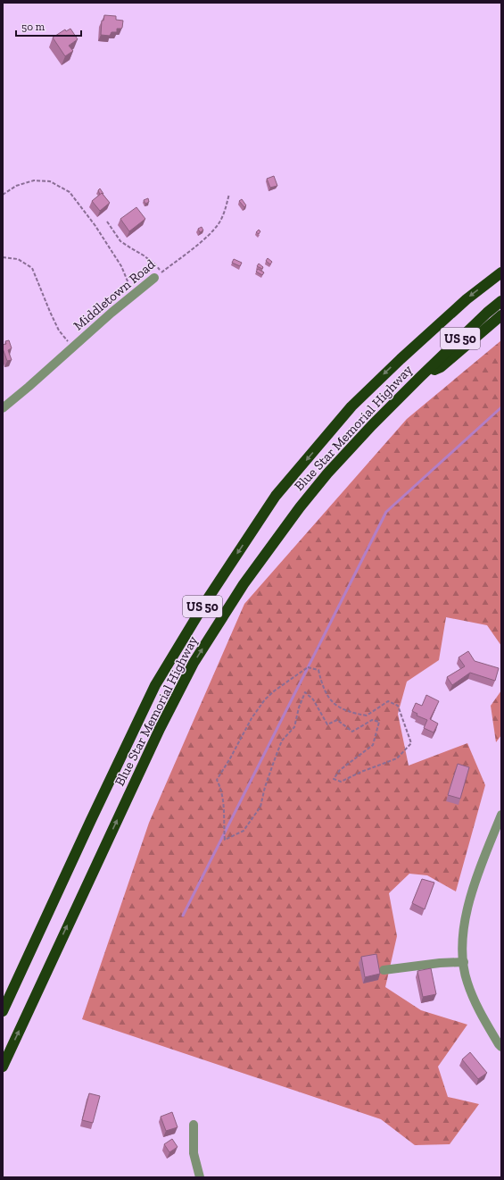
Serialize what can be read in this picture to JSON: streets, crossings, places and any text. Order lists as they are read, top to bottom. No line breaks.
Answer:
{"streets":{"highway":["US 50","Blue Star Memorial Highway"],"street":["Middletown Road"]},"scale_bar":"50 m"}
